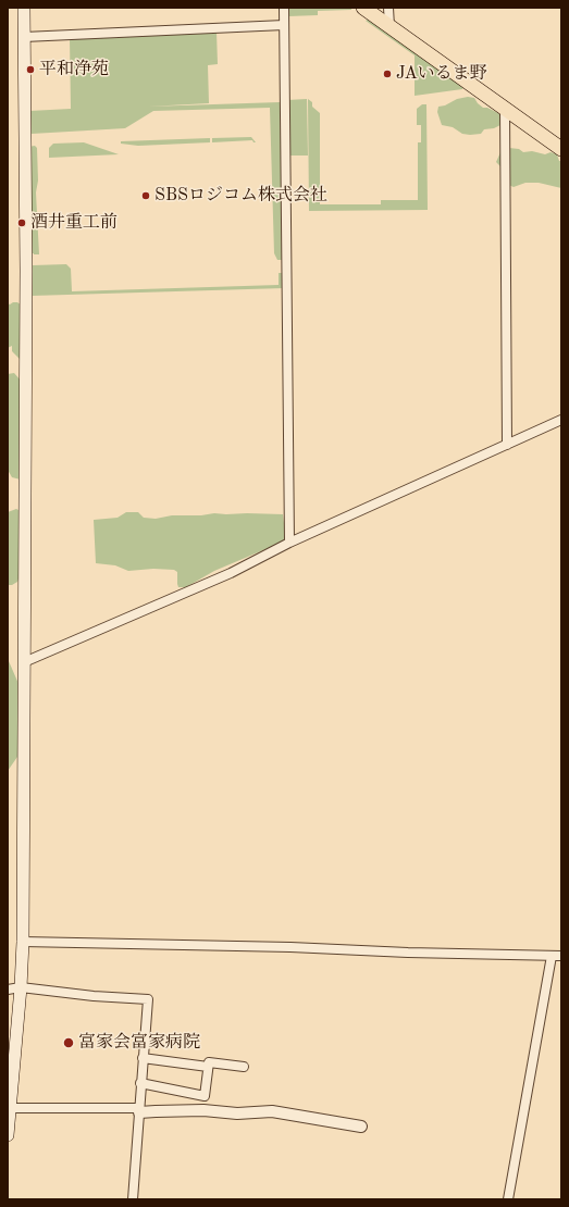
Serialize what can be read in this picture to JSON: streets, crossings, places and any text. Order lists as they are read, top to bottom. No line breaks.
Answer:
{"places":["平和浄苑","JAいるま野","SBSロジコム株式会社","酒井重工前","富家会富家病院"]}
